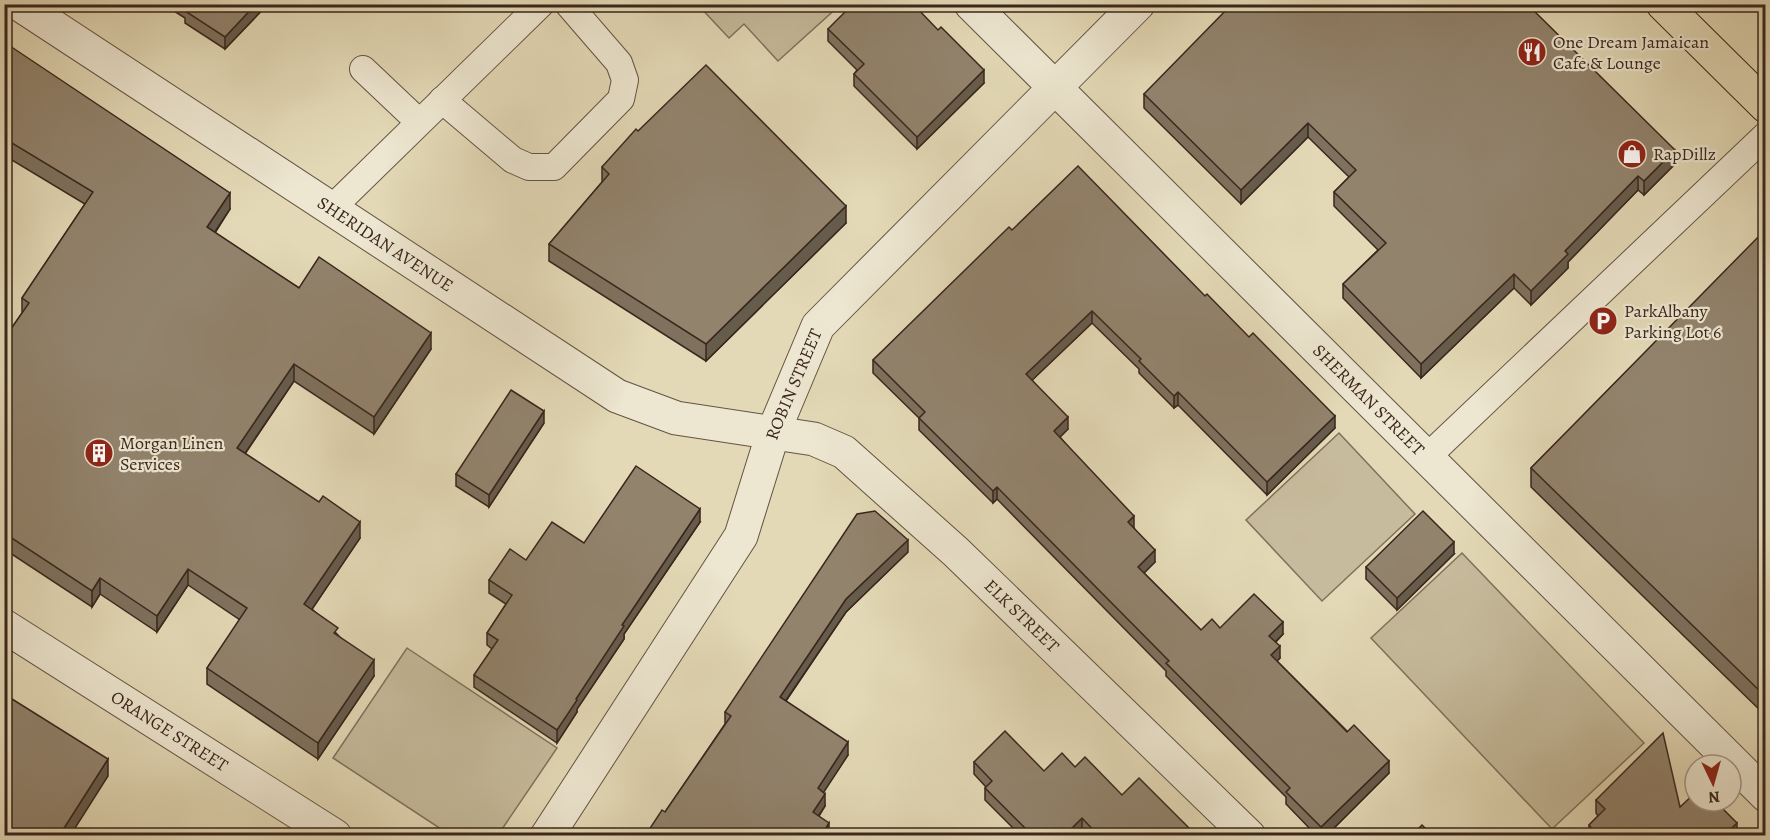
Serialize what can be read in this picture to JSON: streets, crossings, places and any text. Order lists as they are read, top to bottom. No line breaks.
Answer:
{"streets":{"street":["SHERIDAN AVENUE","ROBIN STREET","SHERMAN STREET","ELK STREET","ORANGE STREET"]},"crossings":[["SHERIDAN AVENUE","ROBIN STREET"],["SHERIDAN AVENUE","ELK STREET"],["ROBIN STREET","SHERMAN STREET"],["ROBIN STREET","ELK STREET"]],"places":{"restaurant":["One Dream Jamaican Cafe & Lounge"],"shop":["RapDillz"],"parking":["ParkAlbany Parking Lot 6"],"building":["Morgan Linen Services"]},"north":"bottom"}
